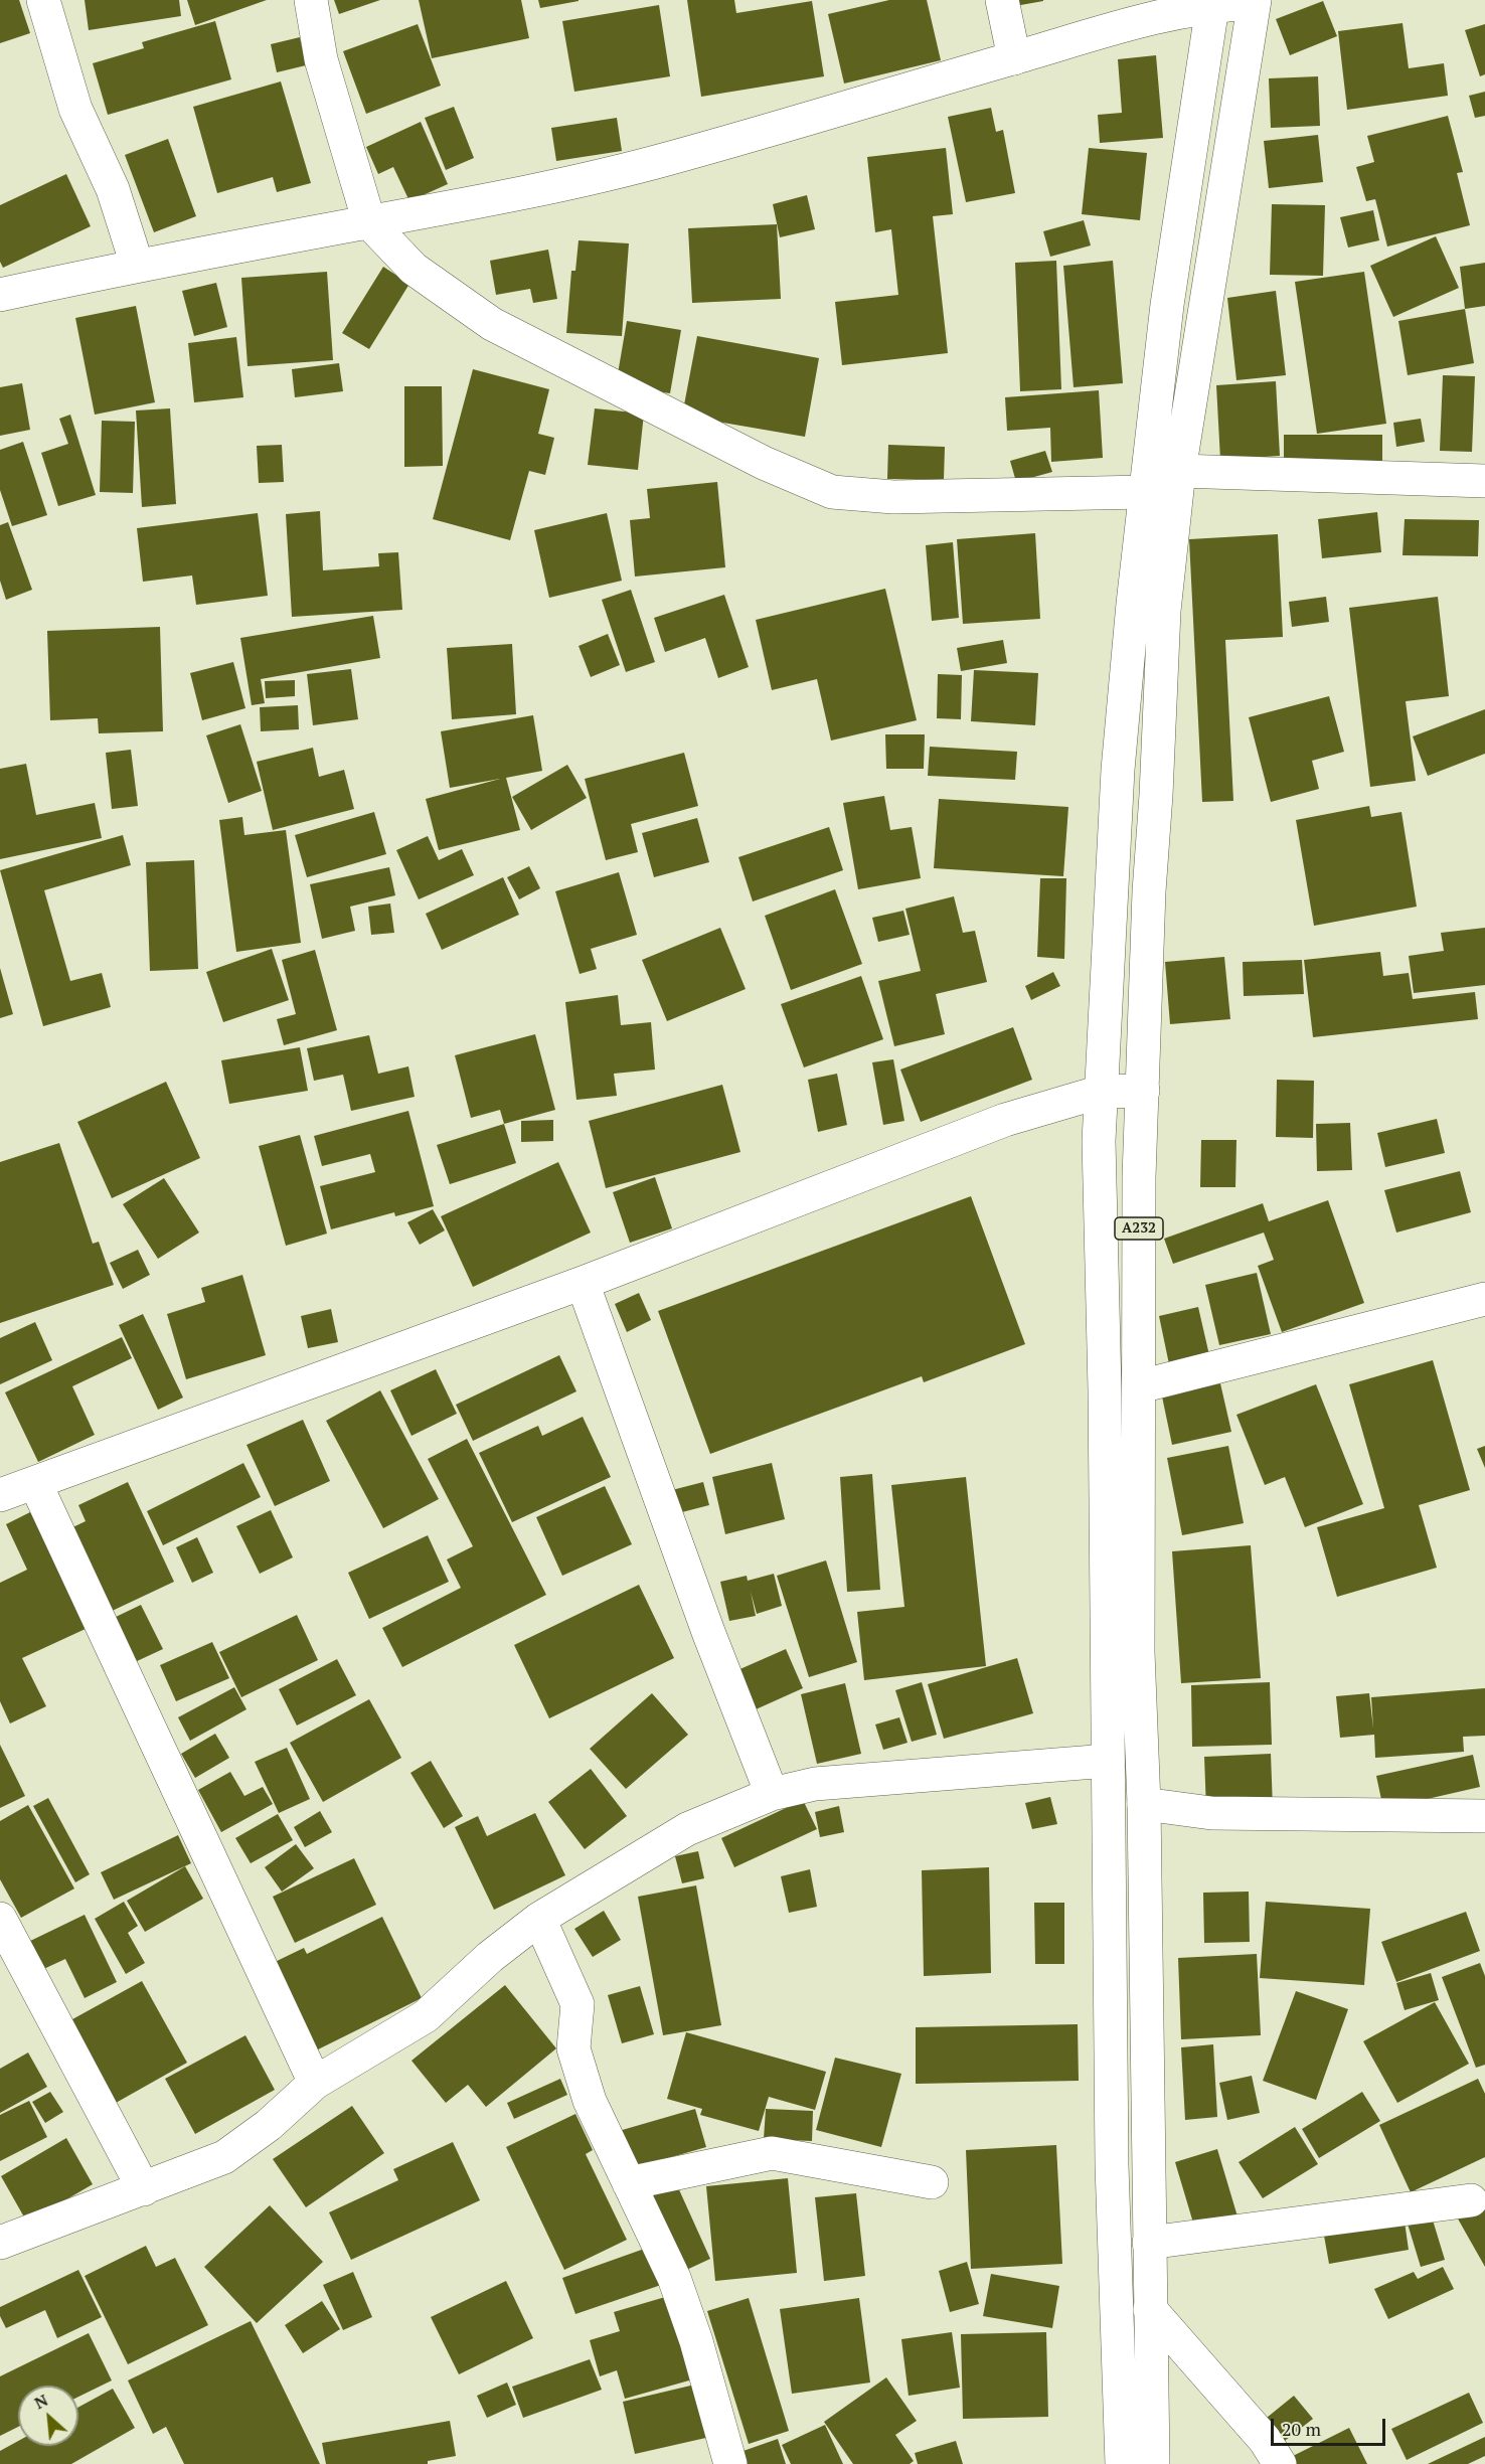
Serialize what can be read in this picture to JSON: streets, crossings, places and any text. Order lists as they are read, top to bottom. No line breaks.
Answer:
{"streets":{"street":["A232"]},"scale_bar":"20 m","north":"top left"}
